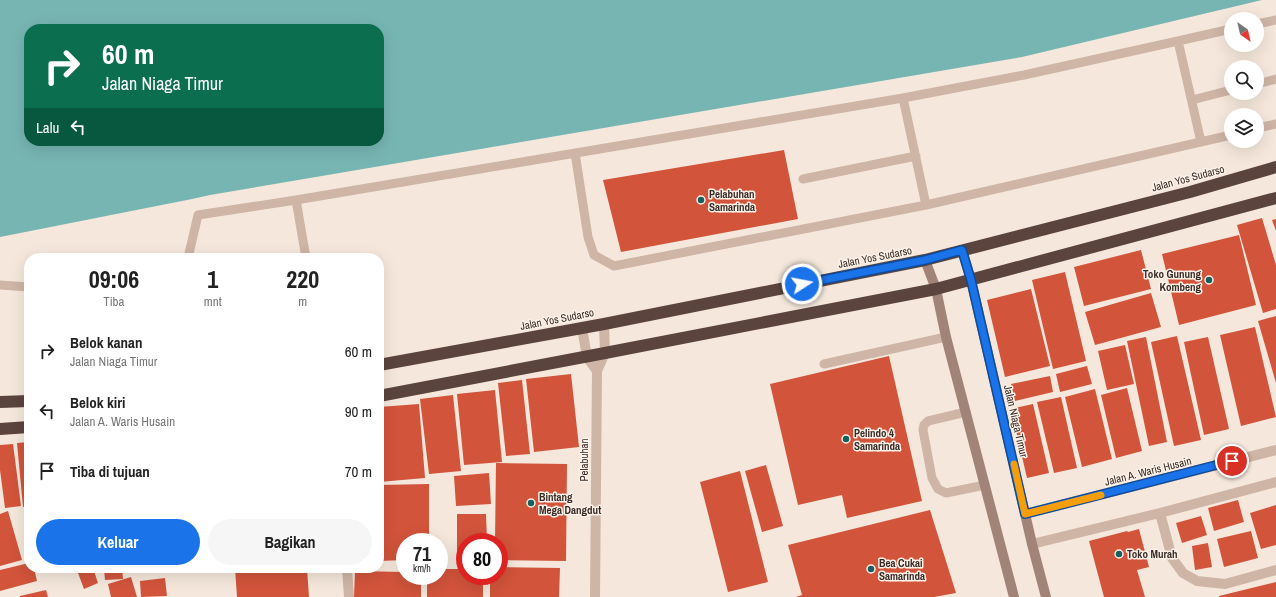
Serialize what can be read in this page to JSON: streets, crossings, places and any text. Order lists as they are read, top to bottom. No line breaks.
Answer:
{"streets":{"highway":["Jalan Yos Sudarso"],"main road":["Jalan Niaga Timur"],"street":["Pelabuhan","Jalan A. Waris Husain"]},"crossings":[["Jalan Yos Sudarso","Jalan Niaga Timur"],["Jalan Yos Sudarso","Pelabuhan"],["Jalan Niaga Timur","Jalan A. Waris Husain"]],"places":["Pelabuhan Samarinda","Toko Gunung Kombeng","Pelindo 4 Samarinda","Bintang Mega Dangdut","Toko Murah","Bea Cukai Samarinda"],"north":"bottom right","page":{"turn":["60 m","Jalan Niaga Timur"],"then":"Lalu","eta":["09:06","Tiba","1","mnt","220","m"],"list":[{"name":"Belok kanan","note":"Jalan Niaga Timur","value":"60 m"},{"name":"Belok kiri","note":"Jalan A. Waris Husain","value":"90 m"},{"name":"Tiba di tujuan","value":"70 m"}],"buttons":["Keluar","Bagikan"],"speed":"71 km/h","limit":"80"}}
